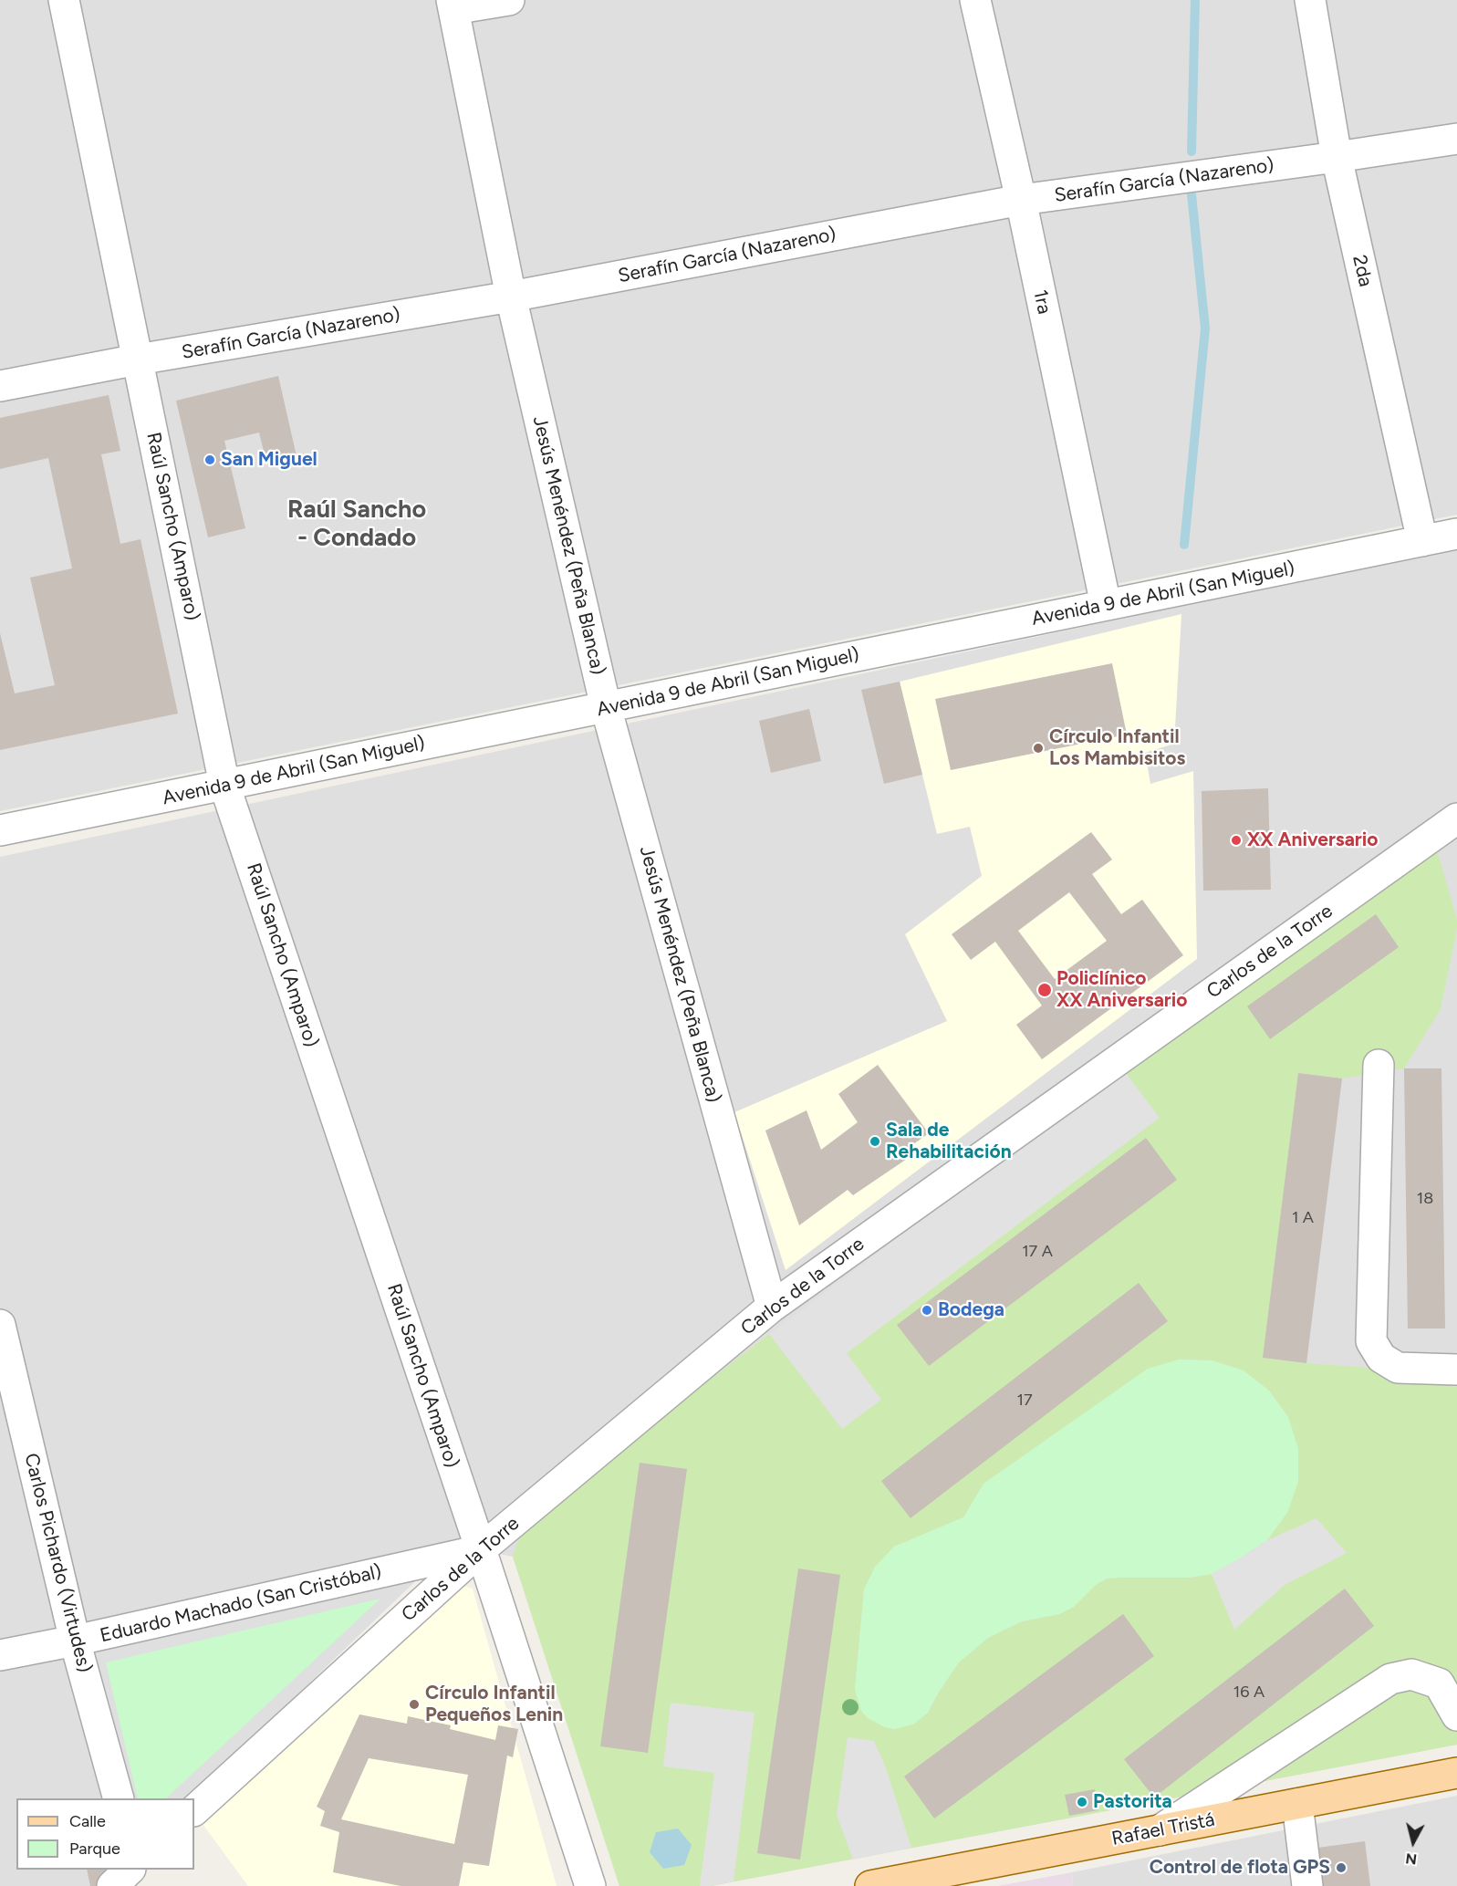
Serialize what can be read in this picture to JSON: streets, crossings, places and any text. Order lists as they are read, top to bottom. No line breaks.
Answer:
{"streets":{"main road":["Rafael Tristá"],"street":["Serafín García (Nazareno)","2da","1ra","Raúl Sancho (Amparo)","Jesús Menéndez (Peña Blanca)","Avenida 9 de Abril (San Miguel)","Carlos de la Torre","Carlos Pichardo (Virtudes)","Eduardo Machado (San Cristóbal)"]},"crossings":[["Serafín García (Nazareno)","2da"],["Serafín García (Nazareno)","1ra"],["Serafín García (Nazareno)","Raúl Sancho (Amparo)"],["Serafín García (Nazareno)","Jesús Menéndez (Peña Blanca)"],["2da","Avenida 9 de Abril (San Miguel)"],["1ra","Avenida 9 de Abril (San Miguel)"],["Raúl Sancho (Amparo)","Avenida 9 de Abril (San Miguel)"],["Raúl Sancho (Amparo)","Carlos de la Torre"],["Raúl Sancho (Amparo)","Eduardo Machado (San Cristóbal)"],["Jesús Menéndez (Peña Blanca)","Avenida 9 de Abril (San Miguel)"],["Jesús Menéndez (Peña Blanca)","Carlos de la Torre"],["Carlos de la Torre","Eduardo Machado (San Cristóbal)"],["Carlos Pichardo (Virtudes)","Eduardo Machado (San Cristóbal)"]],"districts":["Raúl Sancho - Condado"],"places":["San Miguel","Círculo Infantil Los Mambisitos","XX Aniversario","Policlínico XX Aniversario","Sala de Rehabilitación","Bodega","Círculo Infantil Pequeños Lenin","Pastorita","Control de flota GPS"],"house_numbers":["18","1 A","17 A","17","16 A"],"legend":["Calle","Parque"],"north":"bottom"}
